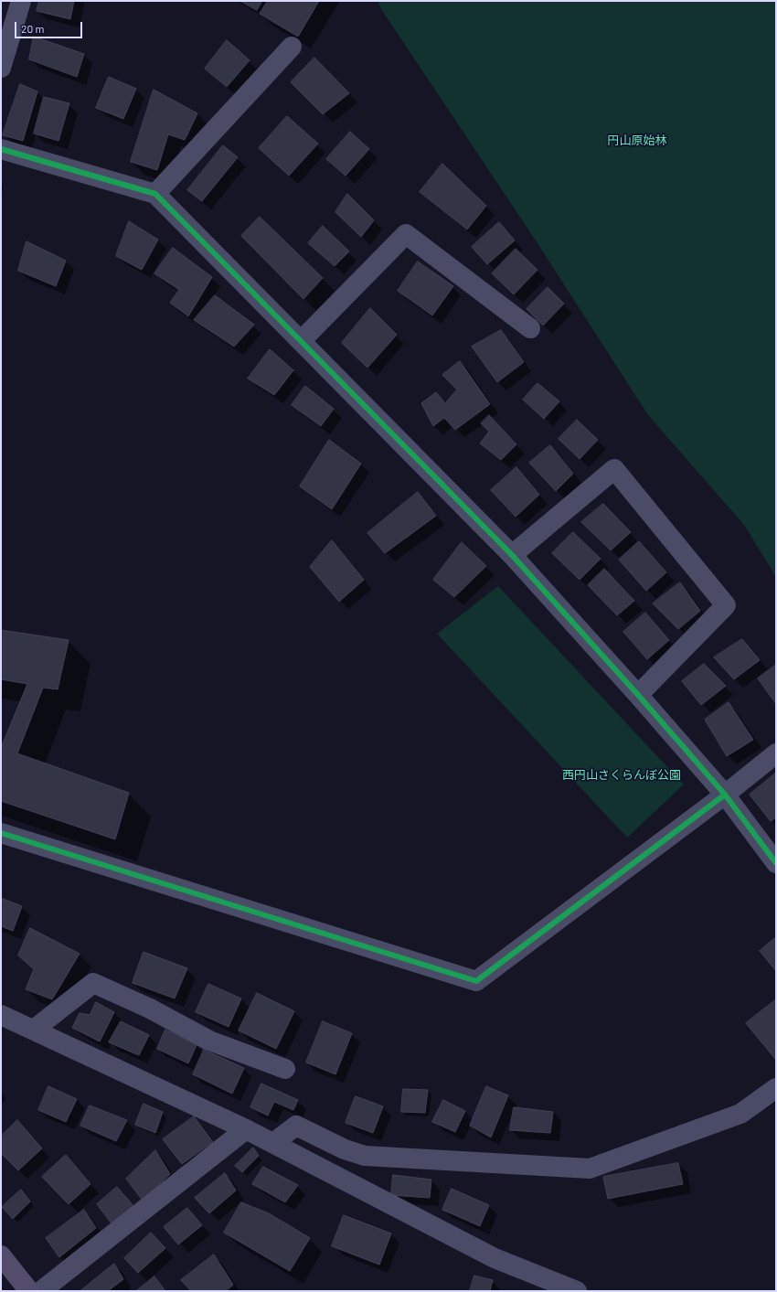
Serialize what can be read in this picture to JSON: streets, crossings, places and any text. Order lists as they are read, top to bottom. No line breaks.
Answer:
{"parks":["円山原始林","西円山さくらんぼ公園"],"scale_bar":"20 m"}
